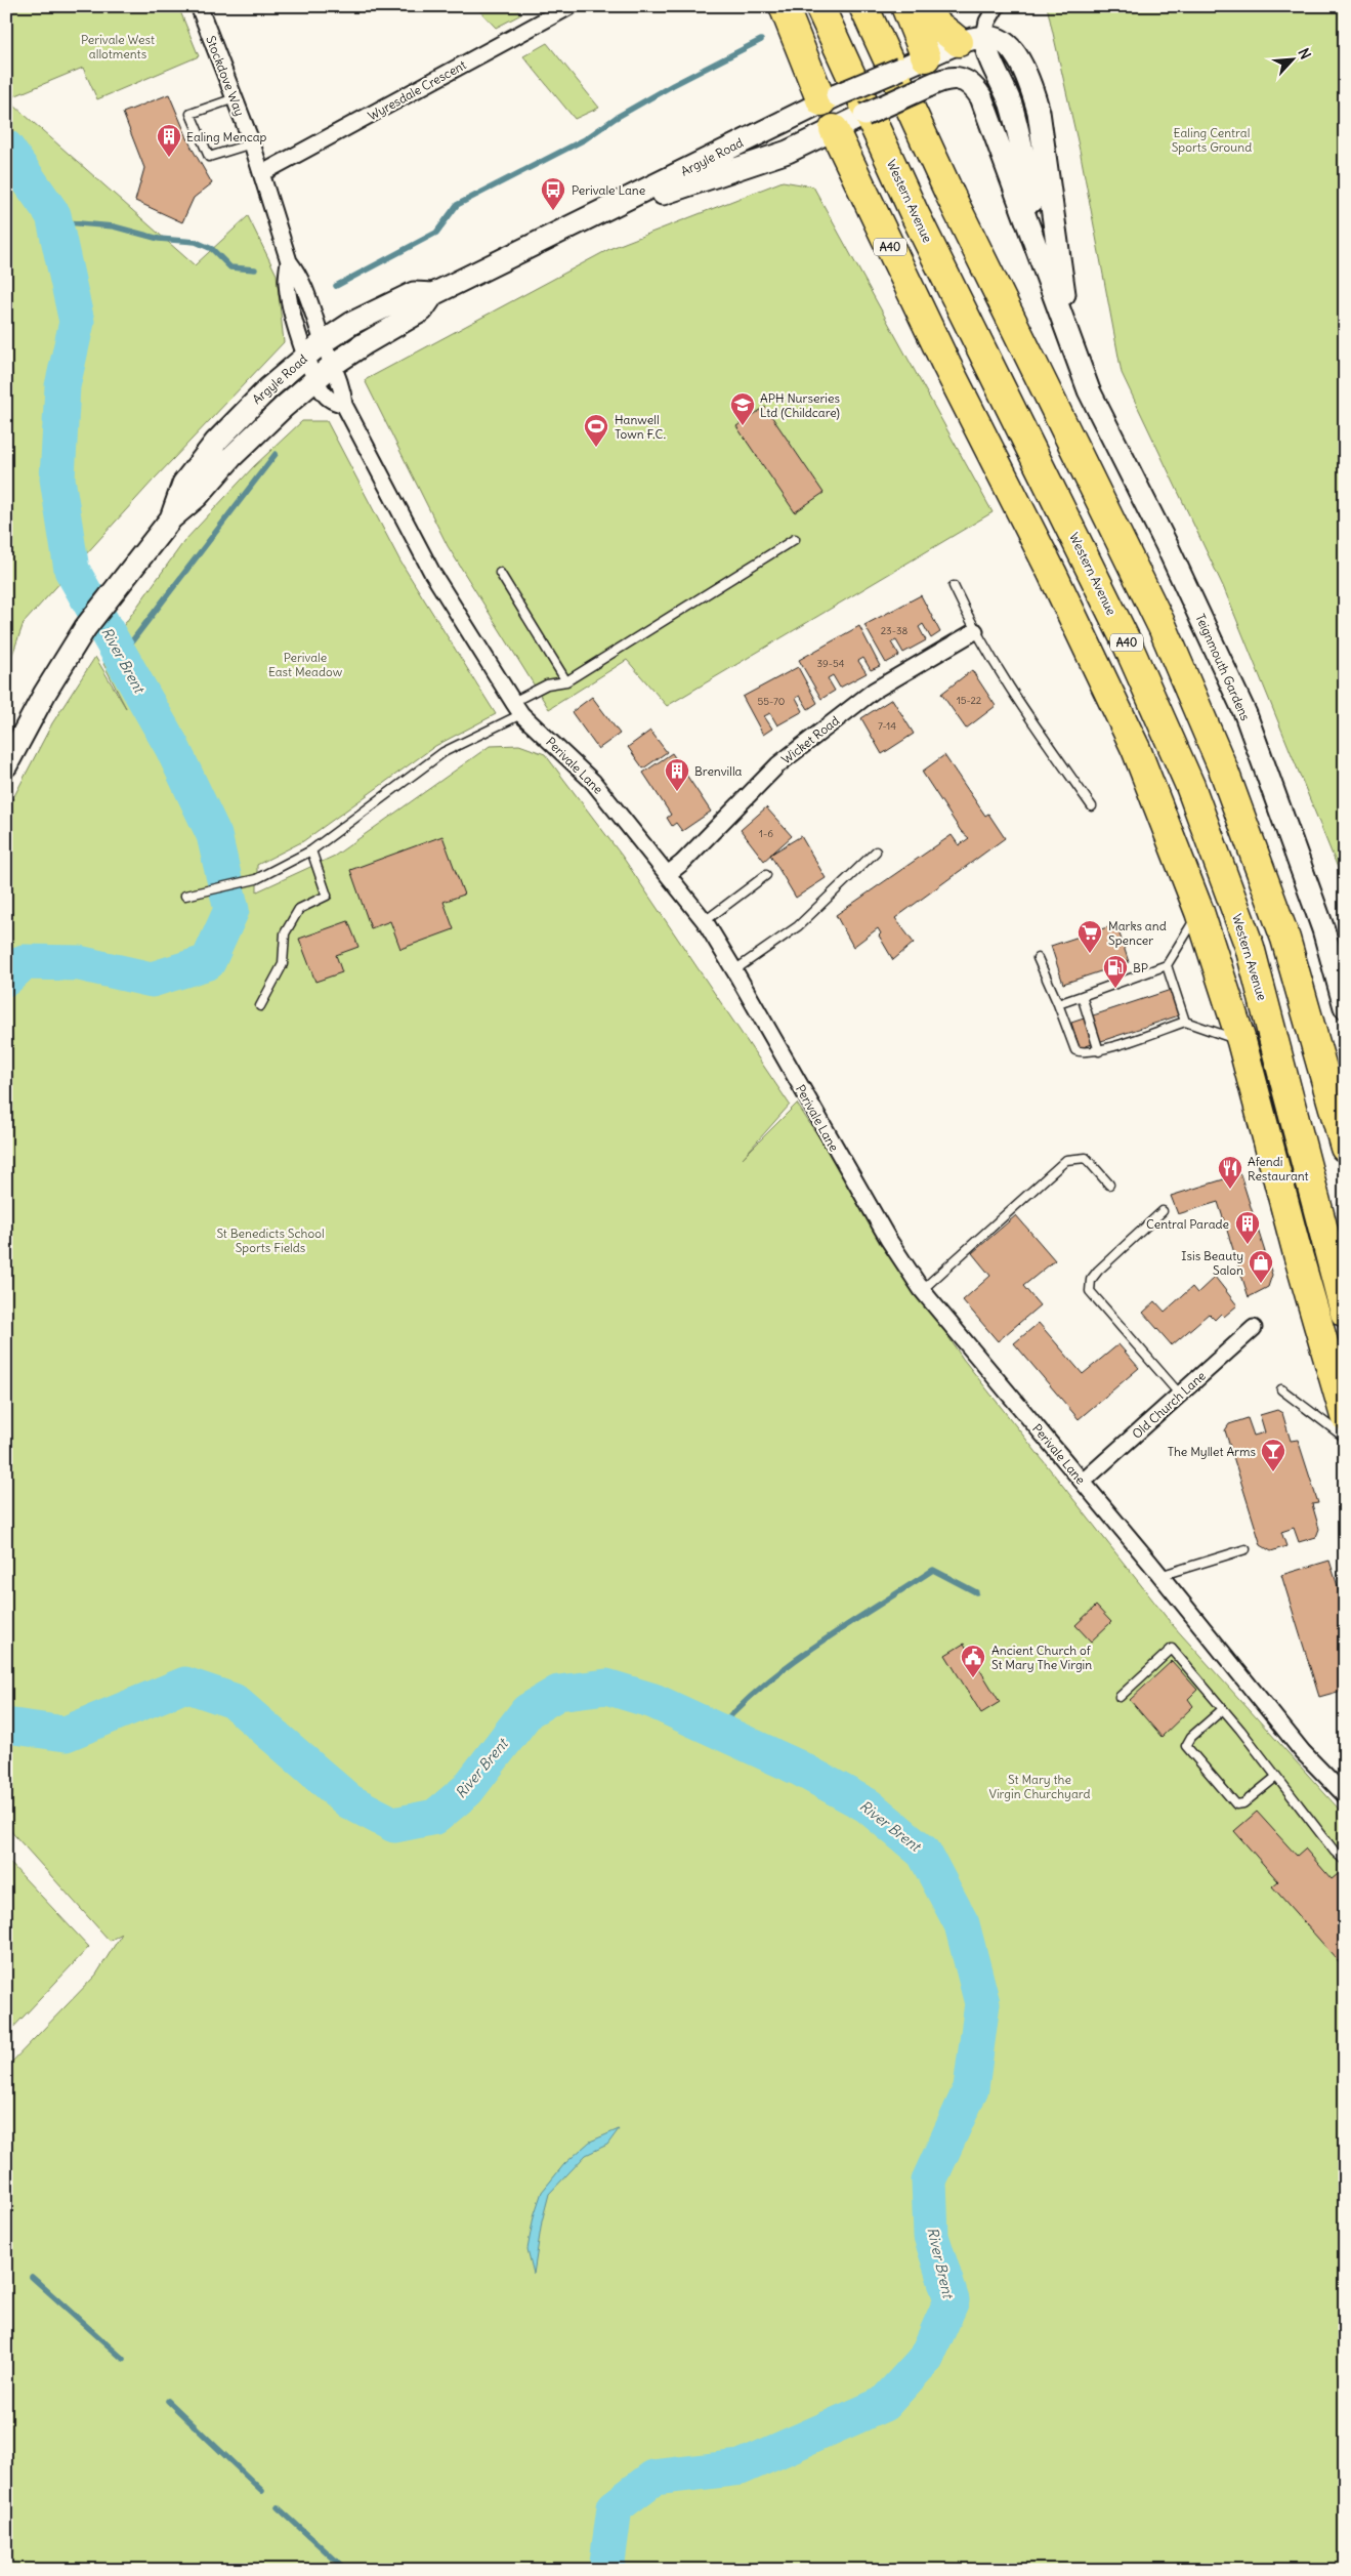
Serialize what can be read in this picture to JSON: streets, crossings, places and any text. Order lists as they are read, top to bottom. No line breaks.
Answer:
{"streets":{"highway":["Western Avenue","A40"],"main road":["Argyle Road","Teignmouth Gardens"],"street":["Stockdove Way","Wyresdale Crescent","Wicket Road","Perivale Lane","Old Church Lane"]},"crossings":[["Stockdove Way","Wyresdale Crescent"],["Stockdove Way","Argyle Road"],["Stockdove Way","Perivale Lane"],["Argyle Road","A40"],["Argyle Road","Perivale Lane"],["Wicket Road","Perivale Lane"],["Perivale Lane","Old Church Lane"]],"water":["River Brent"],"parks":["Perivale West allotments","Ealing Central Sports Ground","Perivale East Meadow","St Benedicts School Sports Fields","St Mary the Virgin Churchyard"],"places":{"building":["Ealing Mencap","Brenvilla","Central Parade"],"bus stop":["Perivale Lane"],"school or university":["APH Nurseries Ltd (Childcare)"],"sports":["Hanwell Town F.C."],"supermarket":["Marks and Spencer"],"fuel station":["BP"],"restaurant":["Afendi Restaurant"],"shop":["Isis Beauty Salon"],"bar":["The Myllet Arms"],"public building":["Ancient Church of St Mary The Virgin"]},"house_numbers":["23-38","39-54","15-22","55-70","7-14","1-6"],"north":"top right"}
